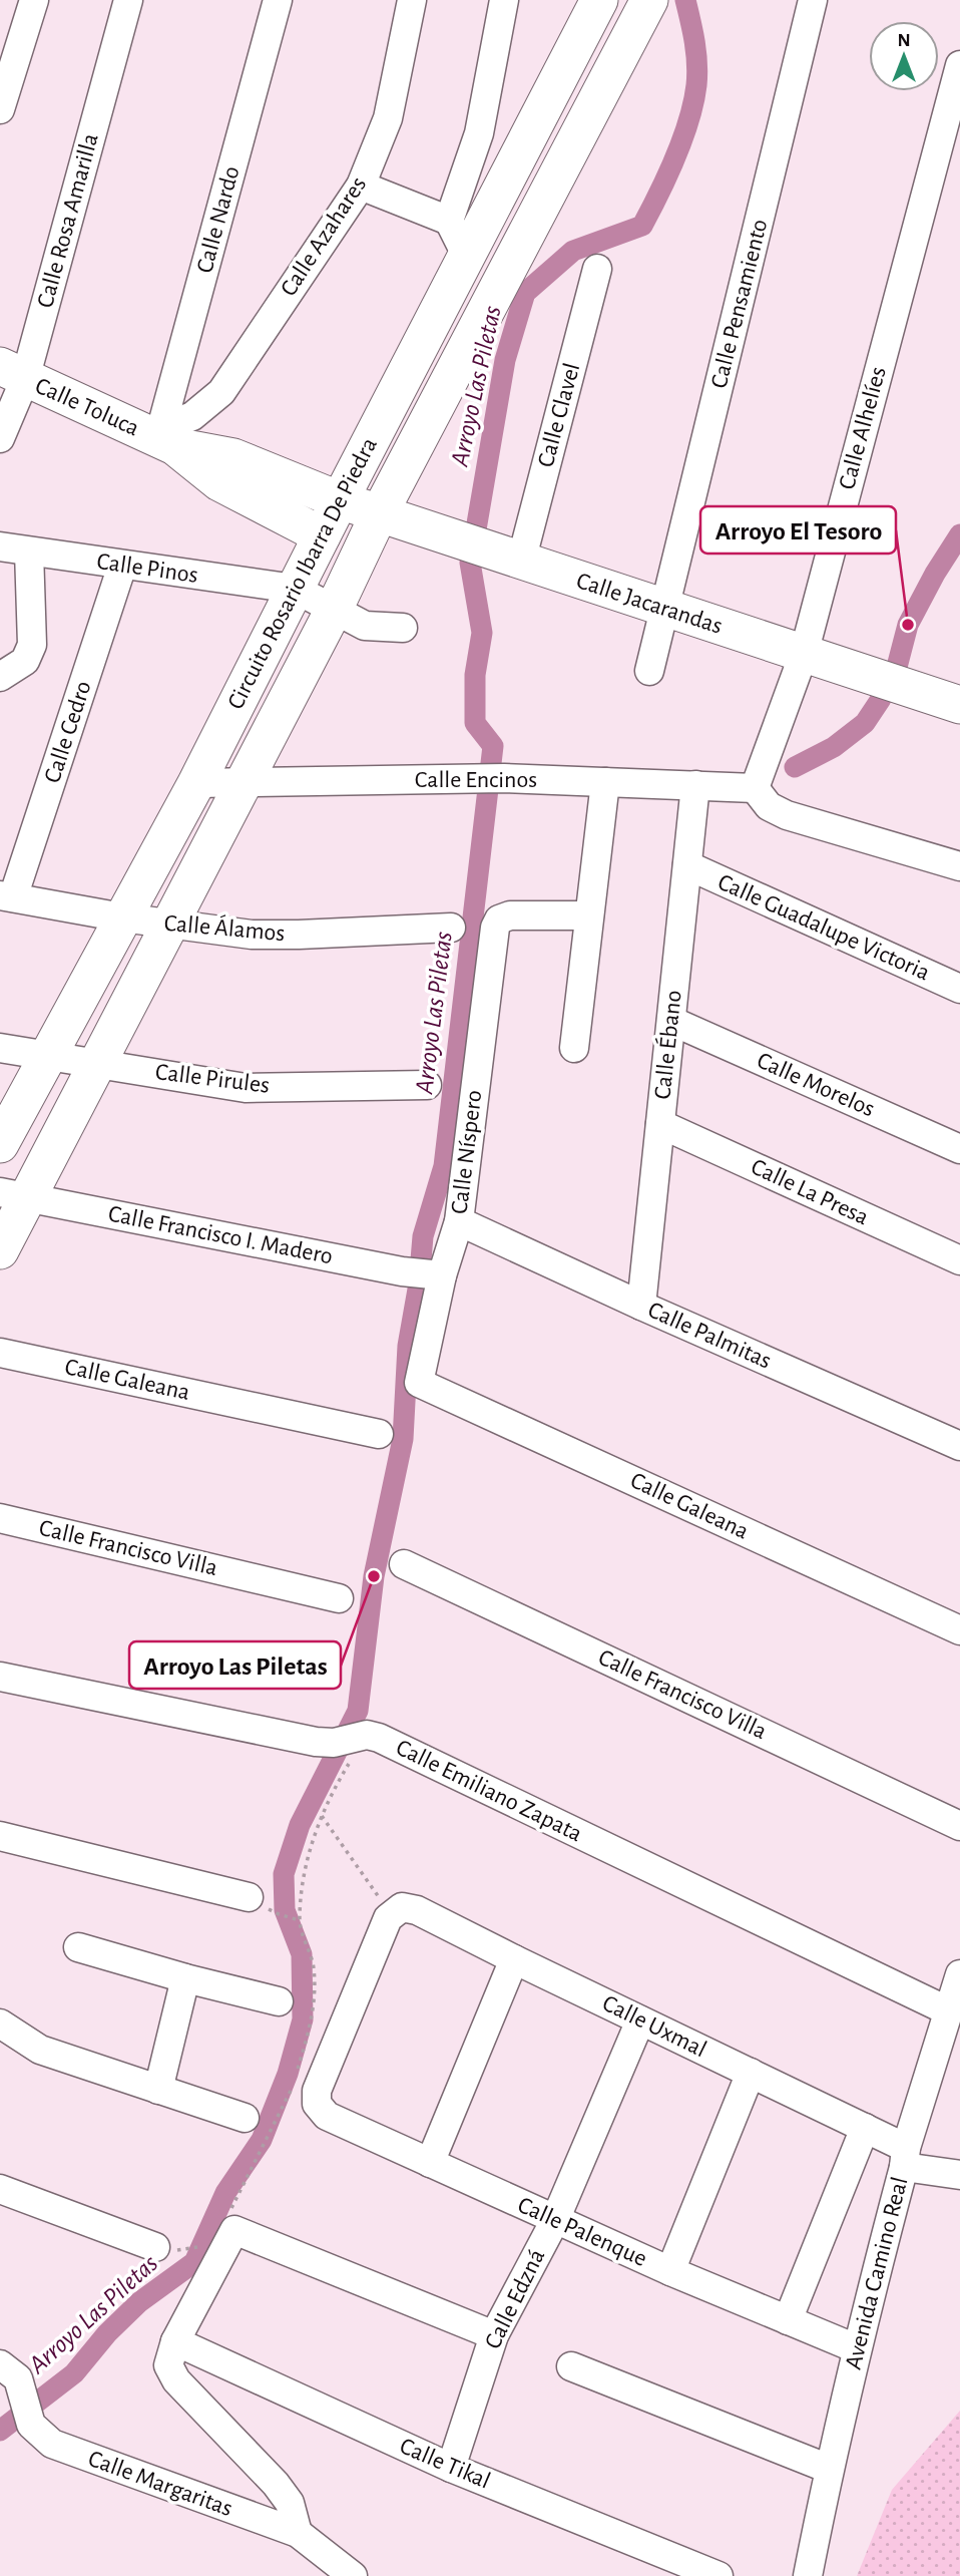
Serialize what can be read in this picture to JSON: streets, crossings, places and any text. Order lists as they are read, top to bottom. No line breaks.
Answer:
{"streets":{"main road":["Calle Toluca","Circuito Rosario Ibarra De Piedra","Calle Jacarandas"],"street":["Calle Nardo","Calle Rosa Amarilla","Calle Azahares","Calle Pensamiento","Calle Clavel","Calle Alhelíes","Calle Pinos","Calle Cedro","Calle Encinos","Calle Guadalupe Victoria","Calle Álamos","Calle Ébano","Calle Pirules","Calle Morelos","Calle Níspero","Calle La Presa","Calle Francisco I. Madero","Calle Palmitas","Calle Galeana","Calle Francisco Villa","Calle Emiliano Zapata","Calle Uxmal","Calle Palenque","Avenida Camino Real","Calle Edzná","Calle Tikal","Calle Margaritas"]},"crossings":[["Calle Nardo","Calle Azahares"],["Calle Nardo","Calle Toluca"],["Calle Rosa Amarilla","Calle Toluca"],["Calle Azahares","Calle Toluca"],["Calle Pensamiento","Calle Jacarandas"],["Calle Toluca","Circuito Rosario Ibarra De Piedra"],["Calle Toluca","Calle Jacarandas"],["Calle Clavel","Calle Jacarandas"],["Calle Alhelíes","Calle Jacarandas"],["Calle Alhelíes","Calle Encinos"],["Calle Pinos","Circuito Rosario Ibarra De Piedra"],["Calle Pinos","Calle Cedro"],["Circuito Rosario Ibarra De Piedra","Calle Jacarandas"],["Circuito Rosario Ibarra De Piedra","Calle Encinos"],["Circuito Rosario Ibarra De Piedra","Calle Álamos"],["Circuito Rosario Ibarra De Piedra","Calle Pirules"],["Calle Cedro","Calle Álamos"],["Calle Encinos","Calle Ébano"],["Calle Guadalupe Victoria","Calle Ébano"],["Calle Ébano","Calle Morelos"],["Calle Ébano","Calle La Presa"],["Calle Ébano","Calle Palmitas"],["Calle Níspero","Calle Francisco I. Madero"],["Calle Níspero","Calle Palmitas"],["Calle Níspero","Calle Galeana"],["Calle Emiliano Zapata","Avenida Camino Real"],["Calle Uxmal","Calle Palenque"],["Calle Uxmal","Avenida Camino Real"],["Calle Uxmal","Calle Edzná"],["Calle Palenque","Avenida Camino Real"],["Calle Palenque","Calle Edzná"],["Calle Edzná","Calle Tikal"]],"water":["Arroyo Las Piletas"],"places":["Arroyo El Tesoro","Arroyo Las Piletas"],"north":"top"}
